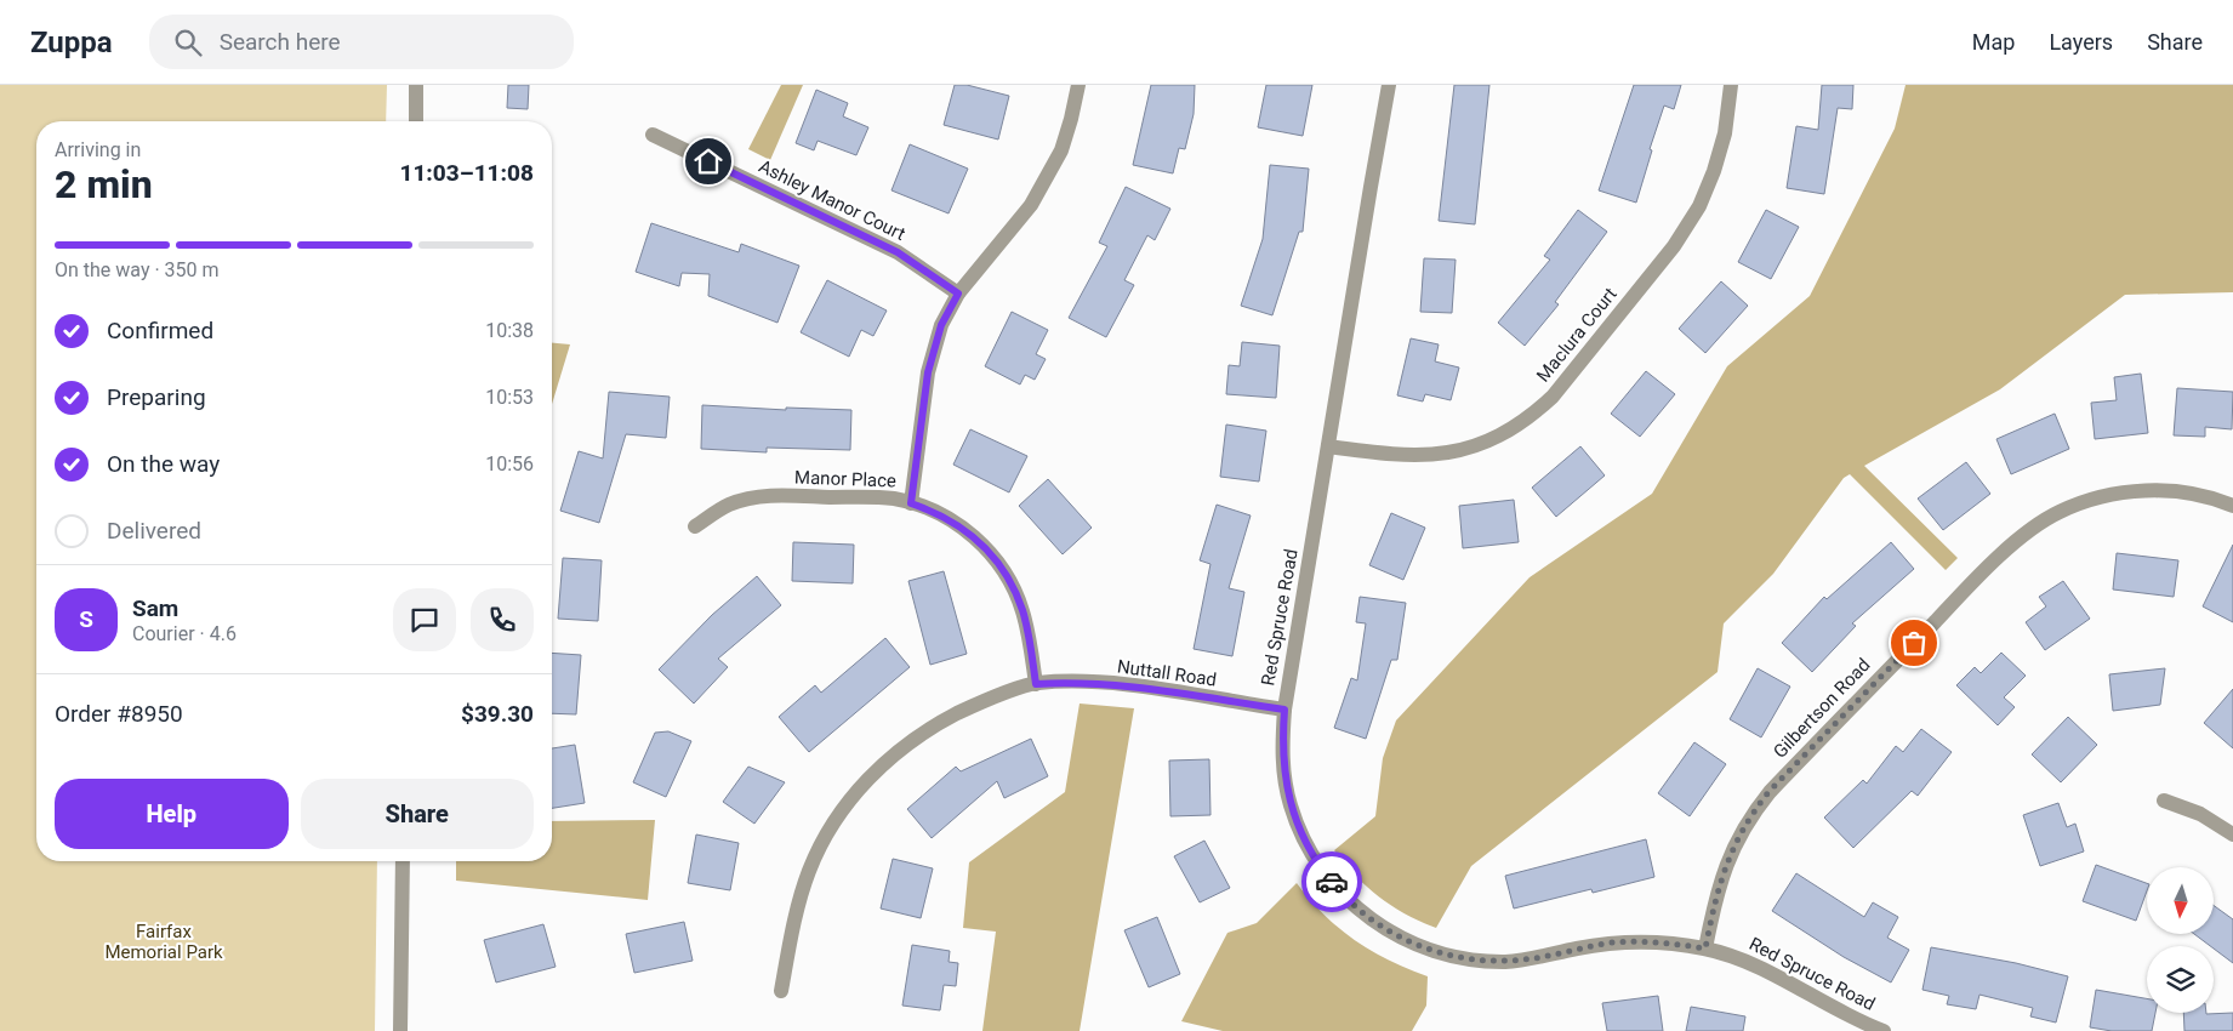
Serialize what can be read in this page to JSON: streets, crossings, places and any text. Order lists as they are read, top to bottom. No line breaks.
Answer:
{"streets":{"street":["Ashley Manor Court","Maclura Court","Manor Place","Red Spruce Road","Nuttall Road","Gilbertson Road"]},"crossings":[["Maclura Court","Red Spruce Road"],["Manor Place","Nuttall Road"],["Red Spruce Road","Nuttall Road"],["Red Spruce Road","Gilbertson Road"]],"parks":["Fairfax Memorial Park"],"north":"bottom","page":{"header":"Zuppa","search":"Search here","nav":["Map","Layers","Share"],"heading":["2 min","Arriving in","11:03–11:08"],"panel":["Sam","Courier · 4.6","Order #8950","$39.30"],"bar":"On the way · 350 m","list":[["Confirmed","10:38"],["Preparing","10:53"],["On the way","10:56"],"Delivered"],"round":"S","buttons":["Help","Share"]}}
